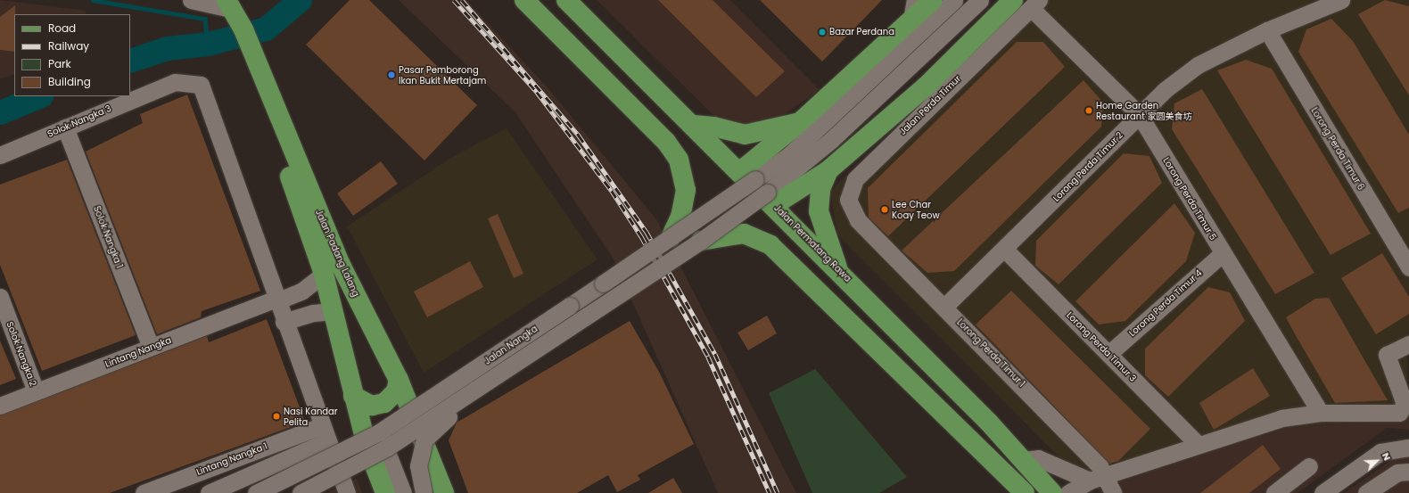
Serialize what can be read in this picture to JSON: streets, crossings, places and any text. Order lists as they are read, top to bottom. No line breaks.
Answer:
{"streets":{"main road":["Jalan Permatang Rawa","Jalan Padang Lalang"],"street":["Jalan Perda Timur","Solok Nangka 3","Lorong Perda Timur 6","Lorong Perda Timur 2","Lorong Perda Timur 5","Solok Nangka 1","Lorong Perda Timur 4","Jalan Nangka","Lorong Perda Timur 3","Lintang Nangka","Lorong Perda Timur 1","Solok Nangka 2","Lintang Nangka 1"]},"crossings":[["Jalan Perda Timur","Lorong Perda Timur 5"],["Jalan Perda Timur","Lorong Perda Timur 1"],["Solok Nangka 3","Solok Nangka 1"],["Solok Nangka 3","Lintang Nangka"],["Lorong Perda Timur 6","Lorong Perda Timur 2"],["Lorong Perda Timur 2","Lorong Perda Timur 5"],["Lorong Perda Timur 2","Lorong Perda Timur 3"],["Lorong Perda Timur 2","Lorong Perda Timur 1"],["Lorong Perda Timur 5","Lorong Perda Timur 4"],["Solok Nangka 1","Lintang Nangka"],["Jalan Permatang Rawa","Jalan Nangka"],["Jalan Padang Lalang","Jalan Nangka"],["Jalan Padang Lalang","Lintang Nangka"],["Lorong Perda Timur 4","Lorong Perda Timur 3"],["Lintang Nangka","Solok Nangka 2"]],"places":["Bazar Perdana","Pasar Pemborong Ikan Bukit Mertajam","Home Garden Restaurant 家圆美食坊","Lee Char Koay Teow","Nasi Kandar Pelita"],"legend":["Road","Railway","Park","Building"],"north":"top right"}
